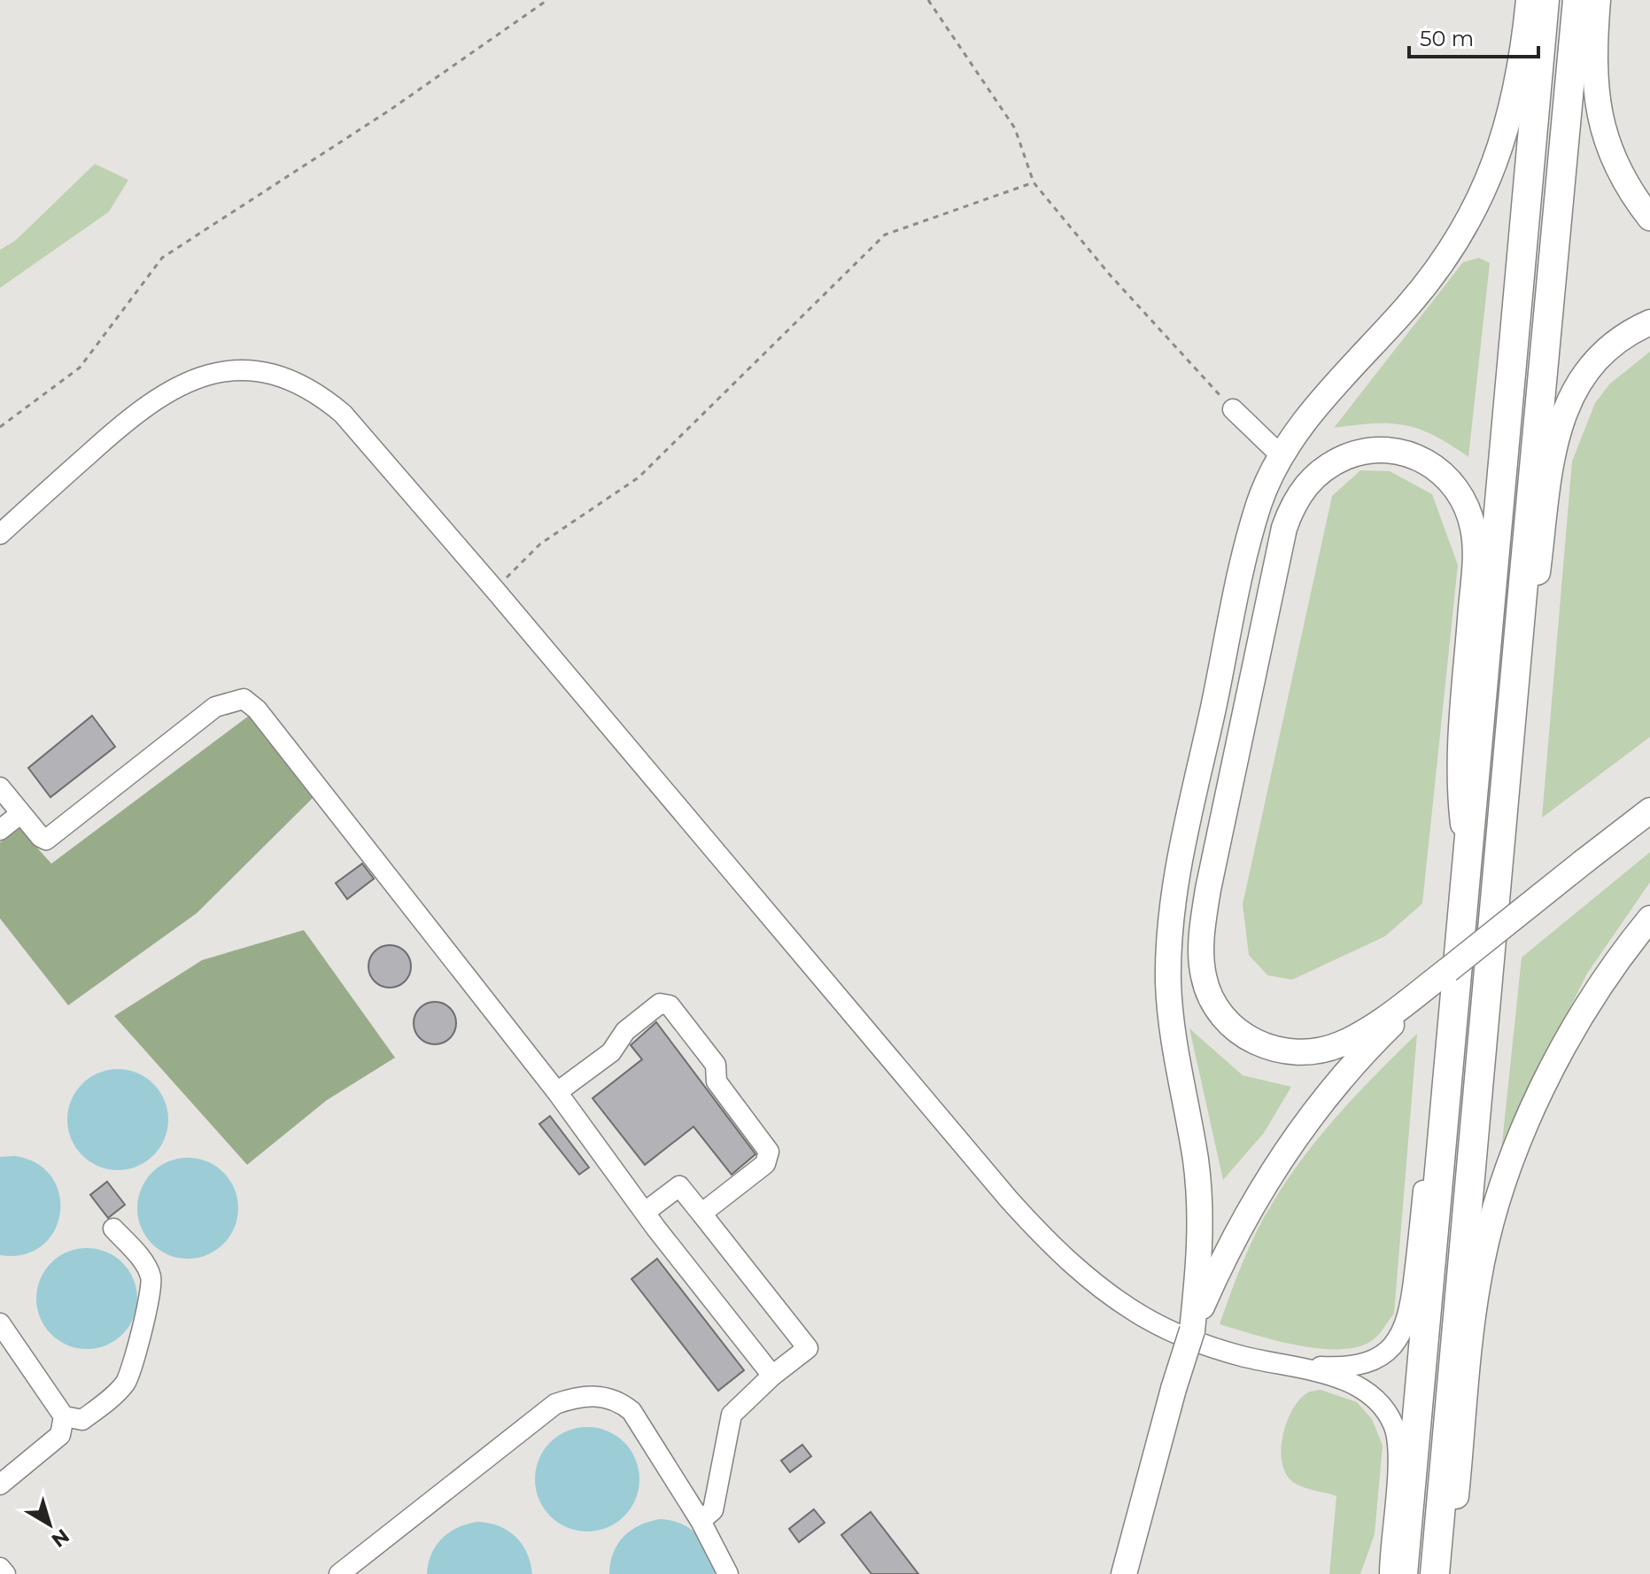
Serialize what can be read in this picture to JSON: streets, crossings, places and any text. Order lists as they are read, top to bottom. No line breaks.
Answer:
{"scale_bar":"50 m","north":"bottom right"}
